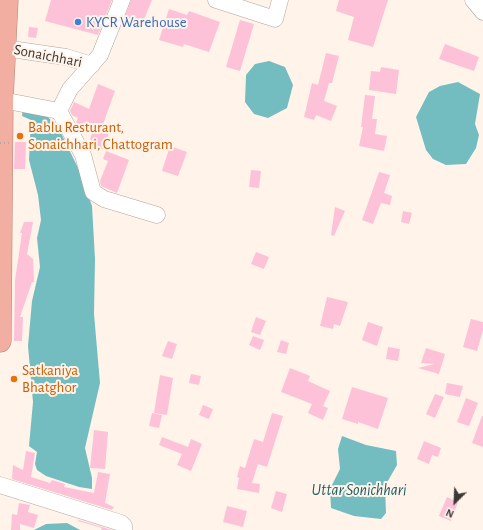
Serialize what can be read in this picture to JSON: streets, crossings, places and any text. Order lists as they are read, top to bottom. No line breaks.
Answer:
{"streets":{"street":["Sonaichhari"]},"water":["Uttar Sonichhari"],"places":["KYCR Warehouse","Bablu Resturant, Sonaichhari, Chattogram","Satkaniya Bhatghor"],"north":"bottom left"}
